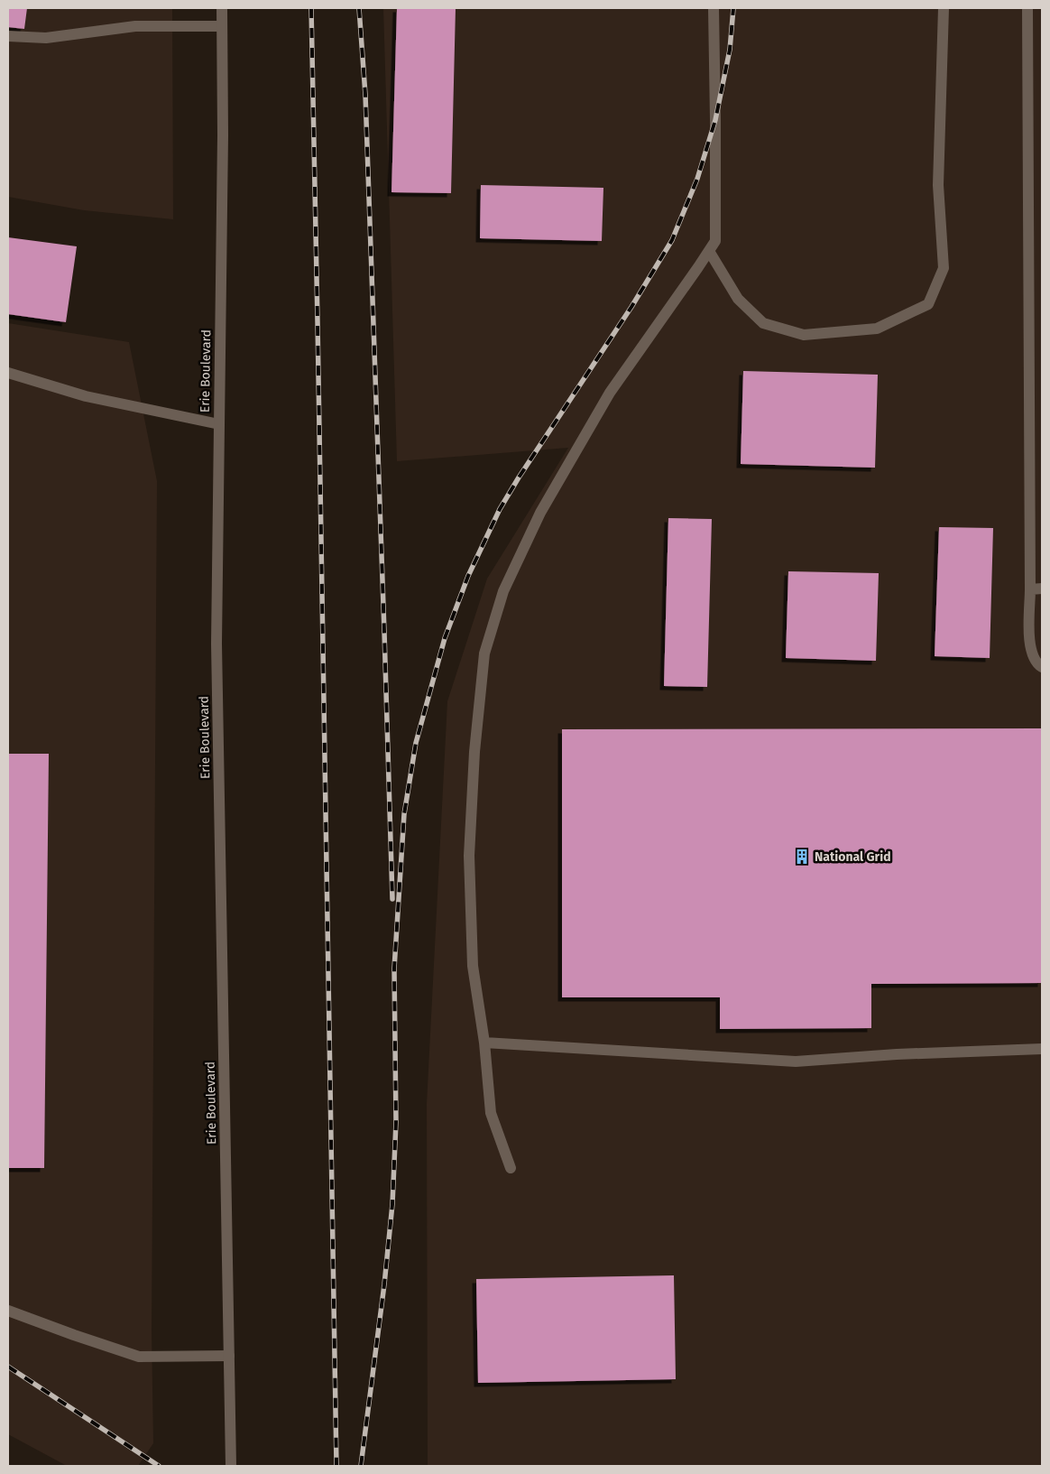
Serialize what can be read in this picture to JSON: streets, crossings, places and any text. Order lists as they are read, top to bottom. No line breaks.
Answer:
{"streets":{"street":["Erie Boulevard"]},"places":{"building":["National Grid"]}}
